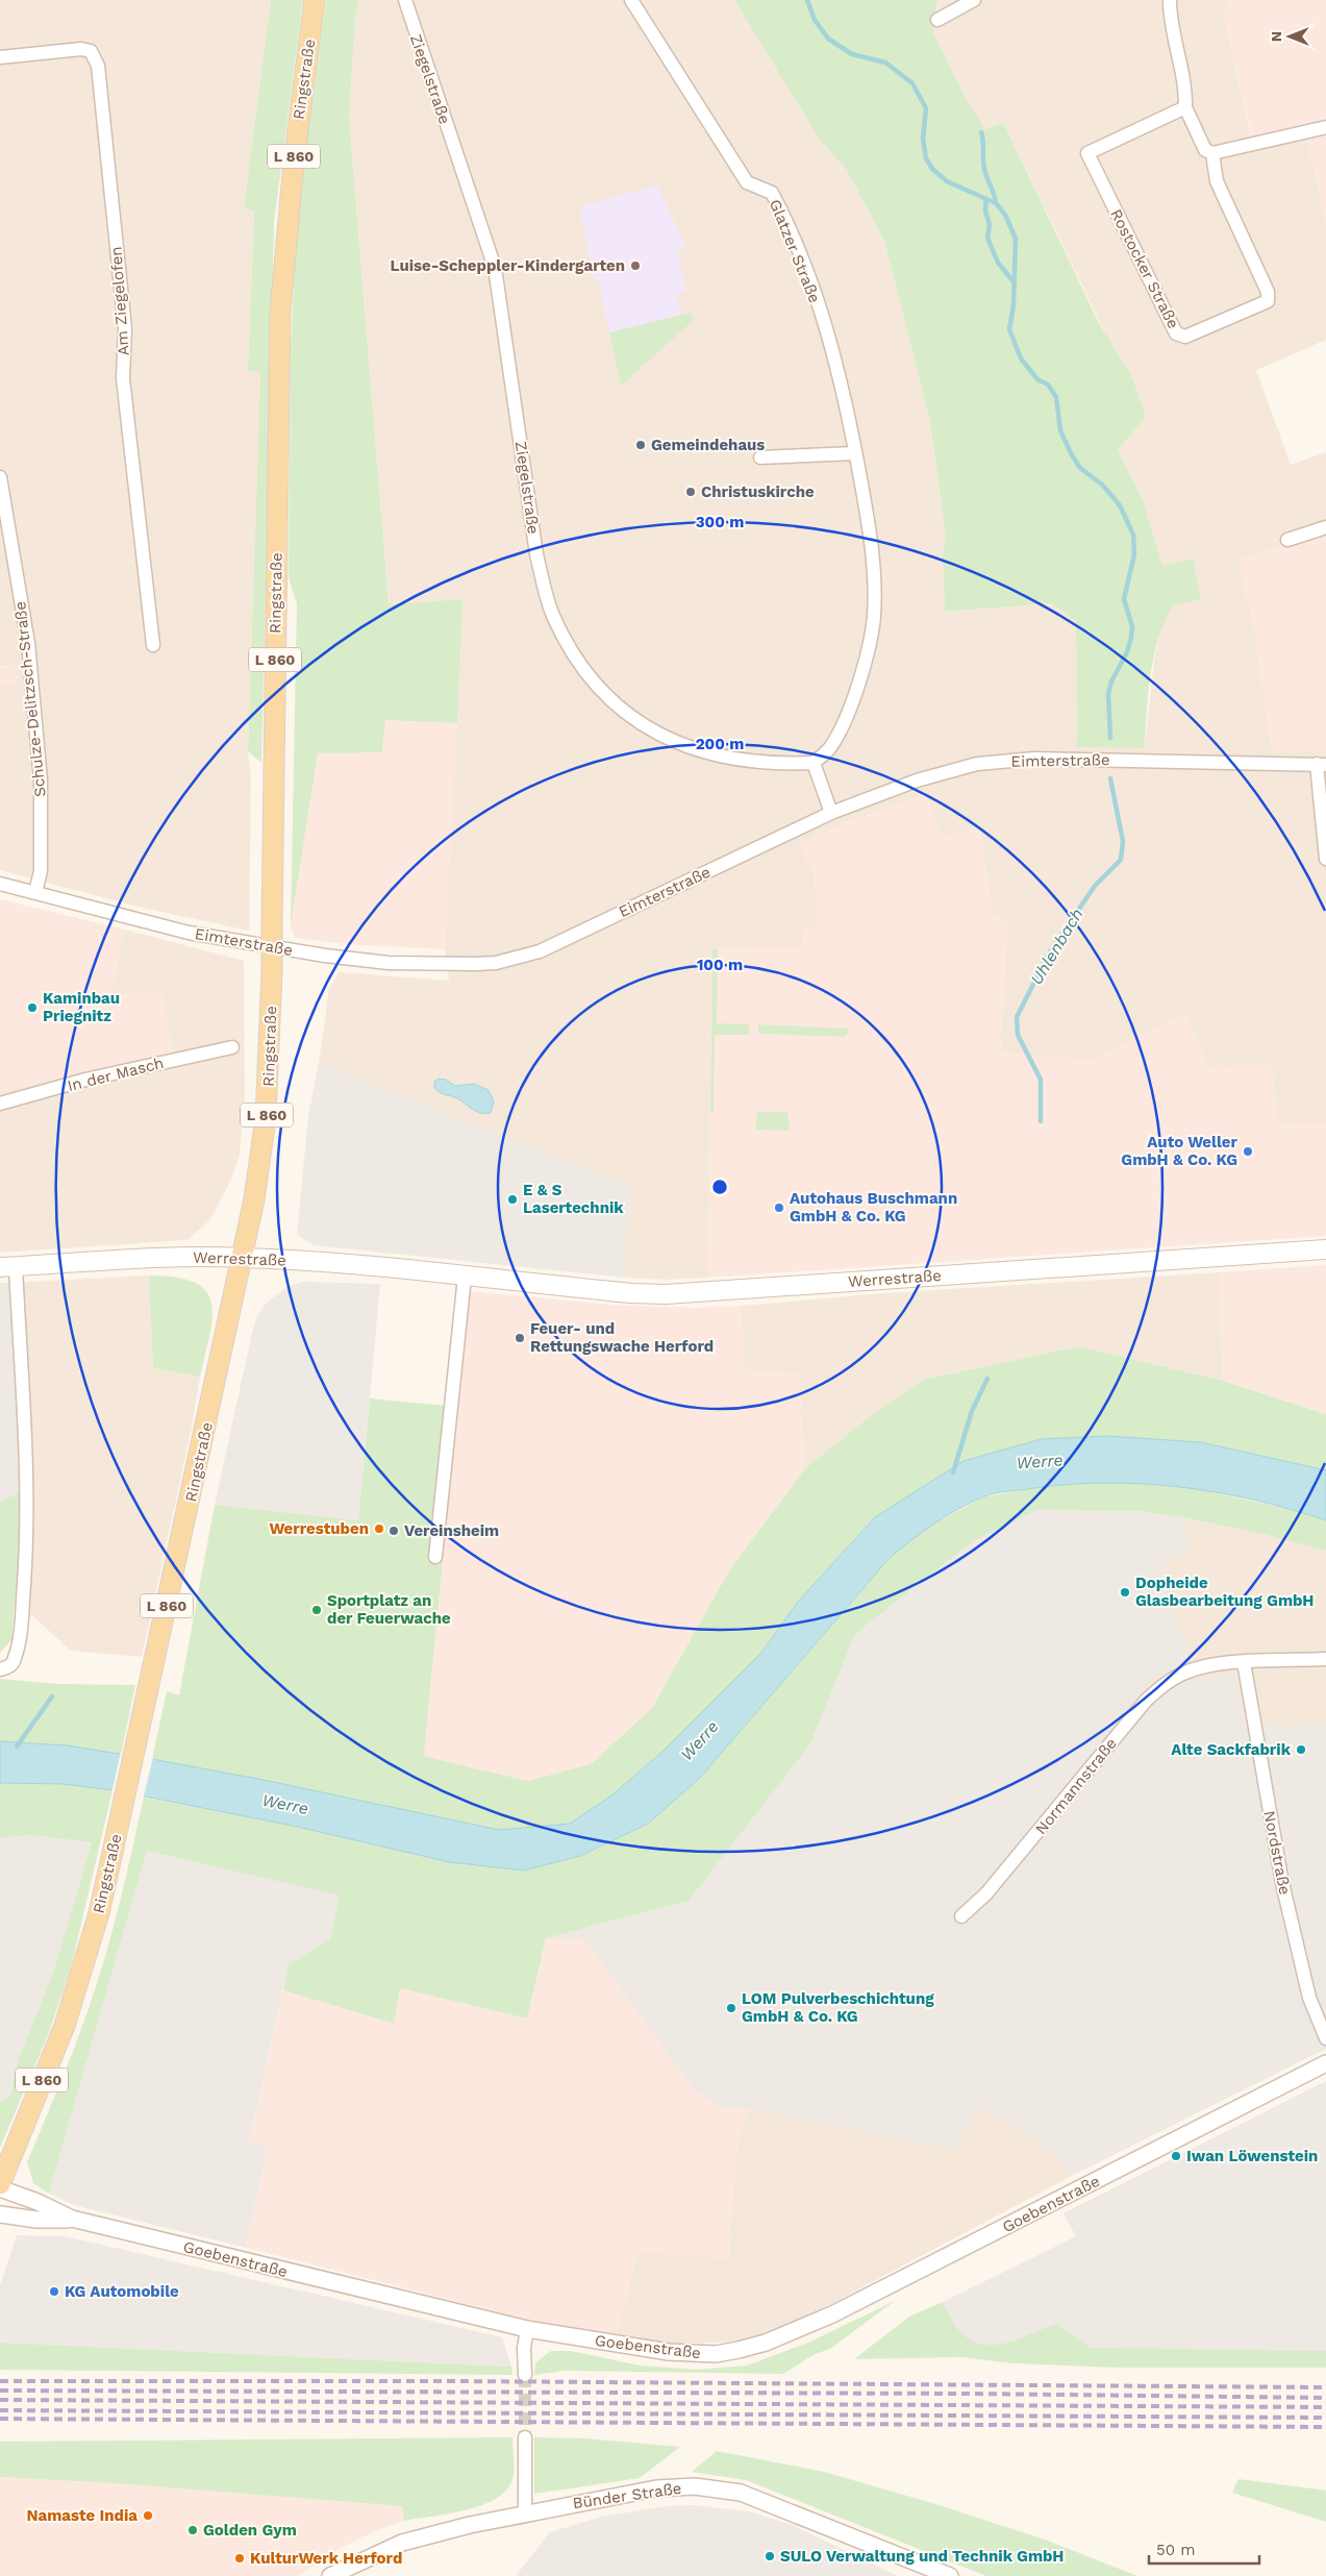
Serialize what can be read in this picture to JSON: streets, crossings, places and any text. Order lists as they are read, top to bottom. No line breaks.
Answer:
{"streets":{"main road":["Ringstraße","L 860","Werrestraße"],"street":["Ziegelstraße","Glatzer Straße","Rostocker Straße","Am Ziegelofen","Schulze-Delitzsch-Straße","Eimterstraße","In der Masch","Normannstraße","Nordstraße","Goebenstraße","Bünder Straße"]},"crossings":[["Ringstraße","Werrestraße"],["Ringstraße","Goebenstraße"],["Ziegelstraße","Glatzer Straße"],["Schulze-Delitzsch-Straße","Eimterstraße"],["Normannstraße","Nordstraße"]],"water":["Uhlenbach","Werre"],"places":["Luise-Scheppler-Kindergarten","Gemeindehaus","Christuskirche","Kaminbau Priegnitz","Auto Weller GmbH & Co. KG","E & S Lasertechnik","Autohaus Buschmann GmbH & Co. KG","Feuer- und Rettungswache Herford","Werrestuben","Vereinsheim","Dopheide Glasbearbeitung GmbH","Sportplatz an der Feuerwache","Alte Sackfabrik","LOM Pulverbeschichtung GmbH & Co. KG","Iwan Löwenstein","KG Automobile","Namaste India","Golden Gym","SULO Verwaltung und Technik GmbH","KulturWerk Herford"],"scale_bar":"50 m","north":"left","rings":["300 m","200 m","100 m"]}
